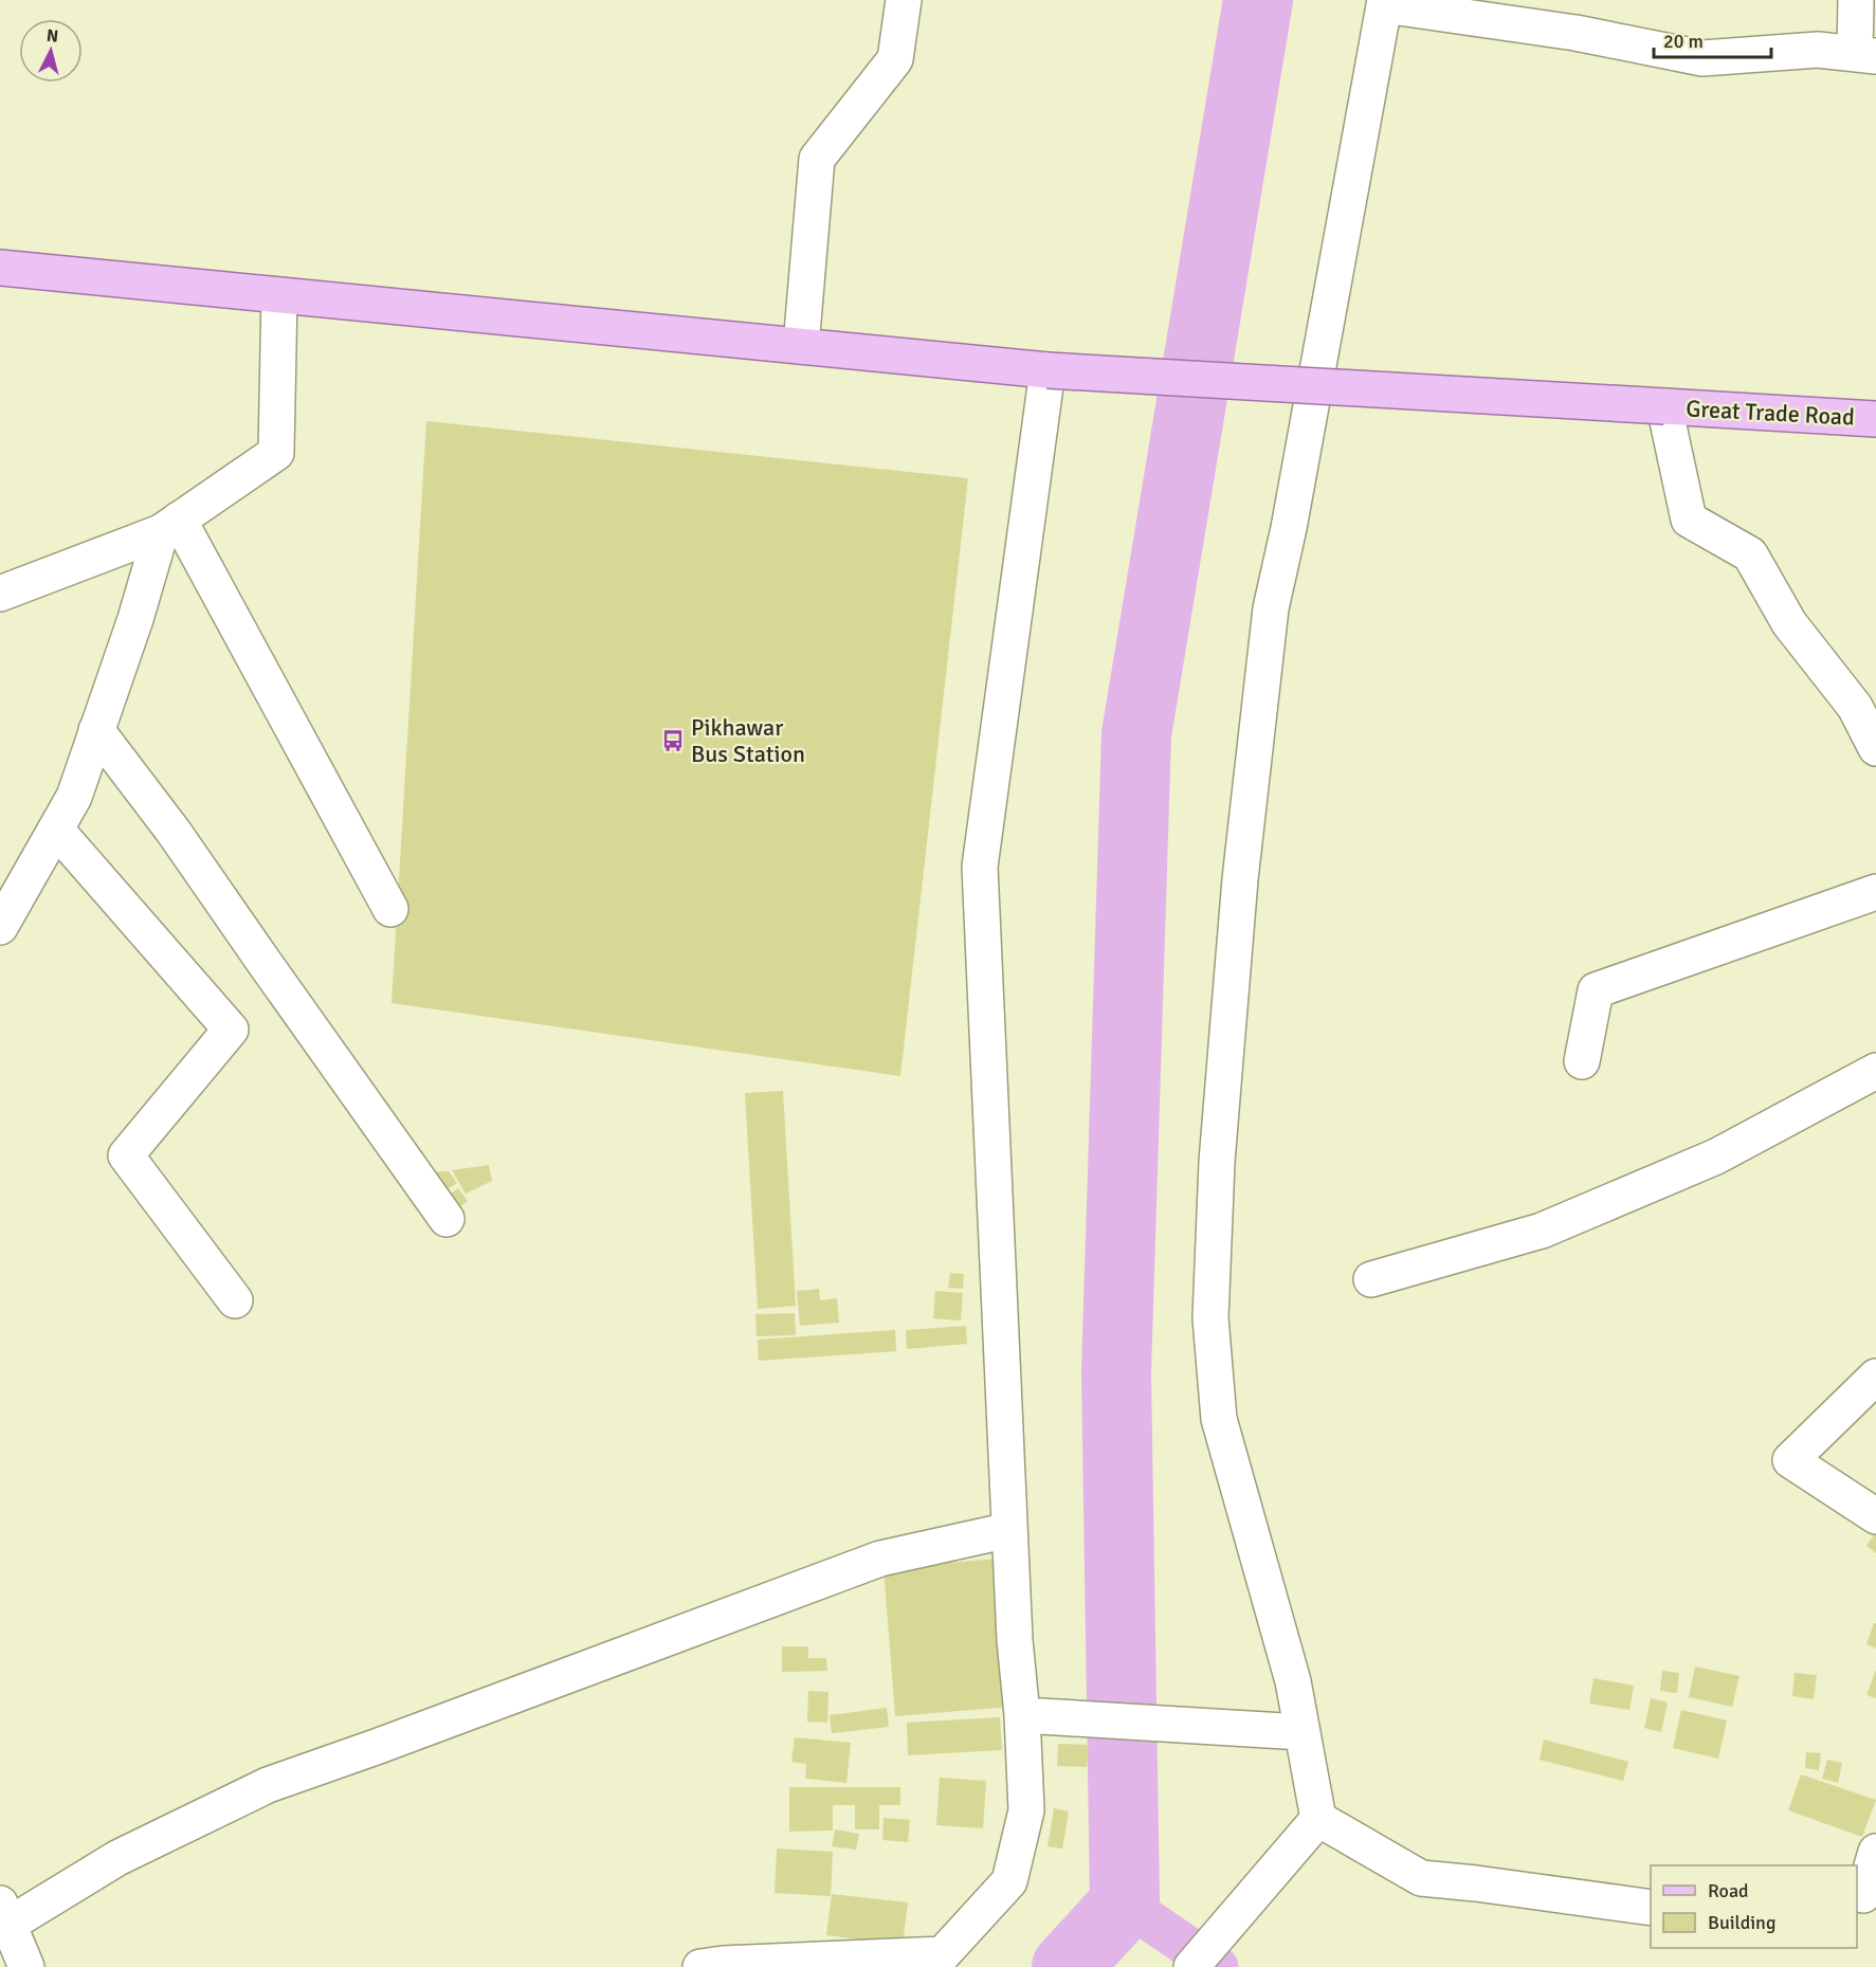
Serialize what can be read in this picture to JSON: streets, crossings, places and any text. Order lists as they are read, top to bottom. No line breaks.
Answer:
{"streets":{"main road":["Great Trade Road"]},"places":{"bus stop":["Pikhawar Bus Station"]},"legend":["Road","Building"],"scale_bar":"20 m","north":"top"}
